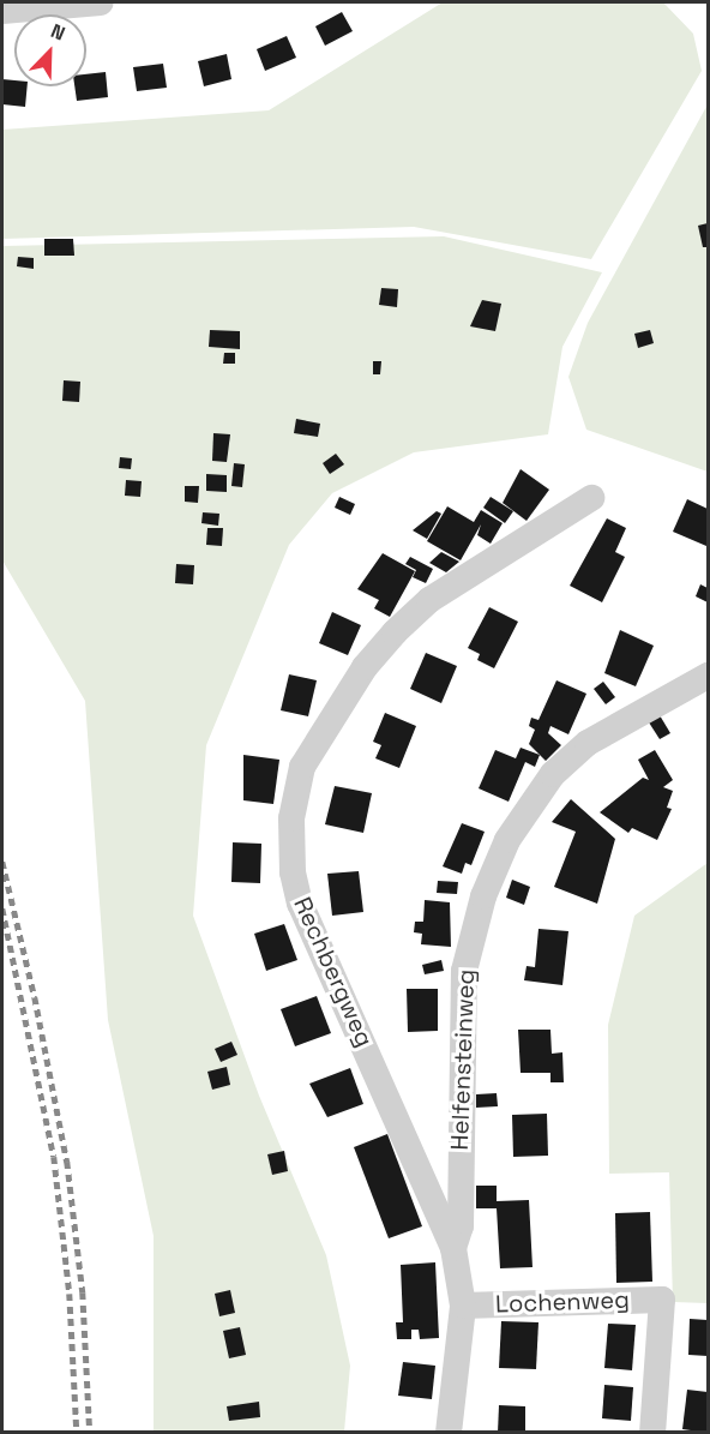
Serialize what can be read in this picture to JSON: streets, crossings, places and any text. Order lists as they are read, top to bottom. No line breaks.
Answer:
{"streets":{"street":["Rechbergweg","Helfensteinweg","Lochenweg"]},"crossings":[["Rechbergweg","Helfensteinweg"],["Rechbergweg","Lochenweg"]],"north":"top right"}
